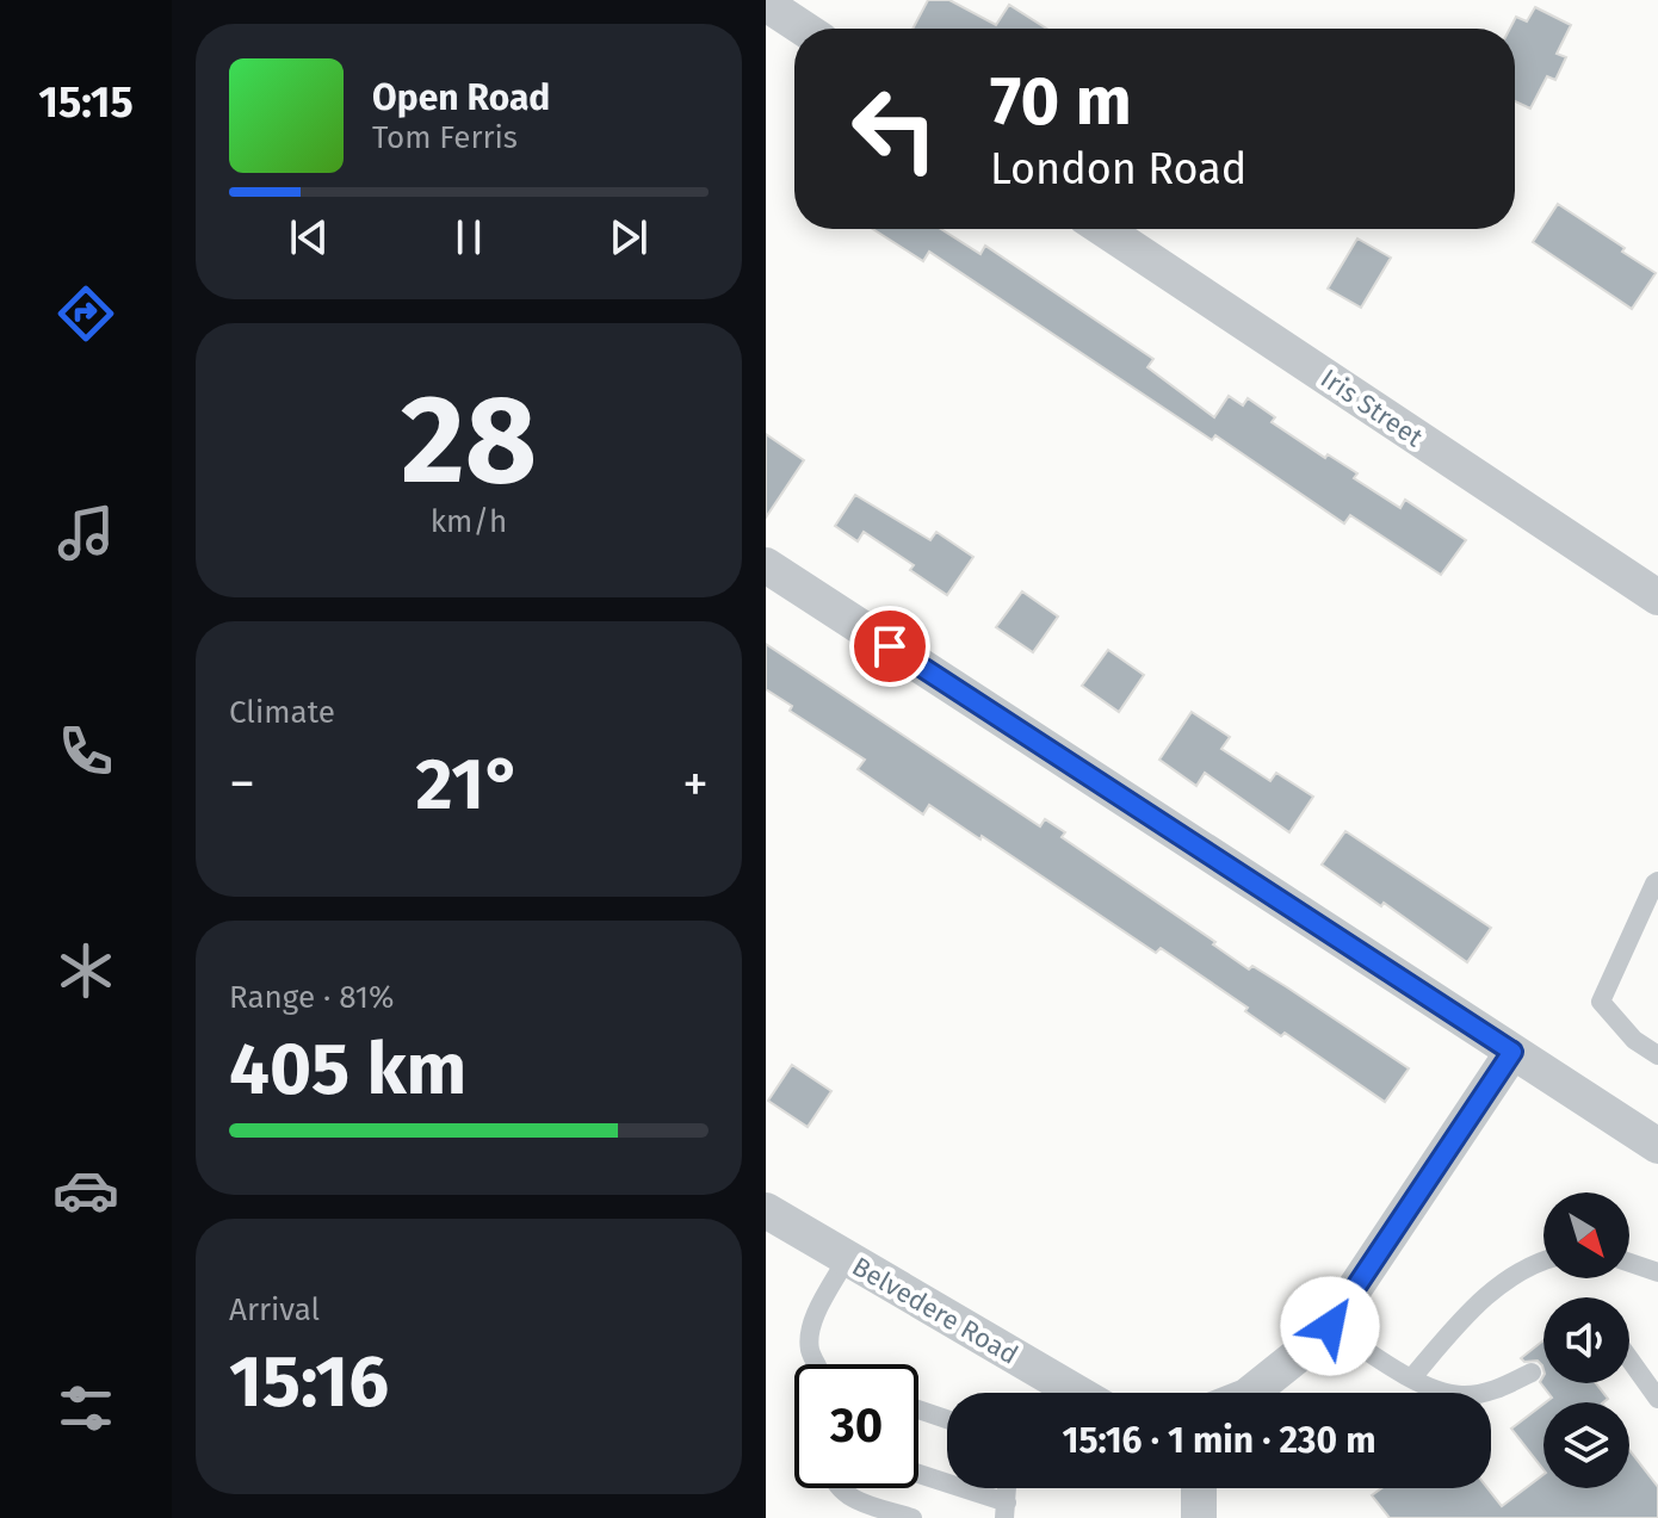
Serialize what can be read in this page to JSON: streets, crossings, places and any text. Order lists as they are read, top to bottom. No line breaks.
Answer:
{"streets":{"street":["Iris Street","Belvedere Road"]},"north":"bottom right","page":{"tabs":"15:15","turn":["70 m","London Road"],"song":["Open Road","Tom Ferris"],"tile":[["28","km/h"],"Climate",["Range · 81%","405 km"],["Arrival","15:16"]],"heat":["−","21°","+"],"limit":"30","trip":"15:16 · 1 min · 230 m"}}
